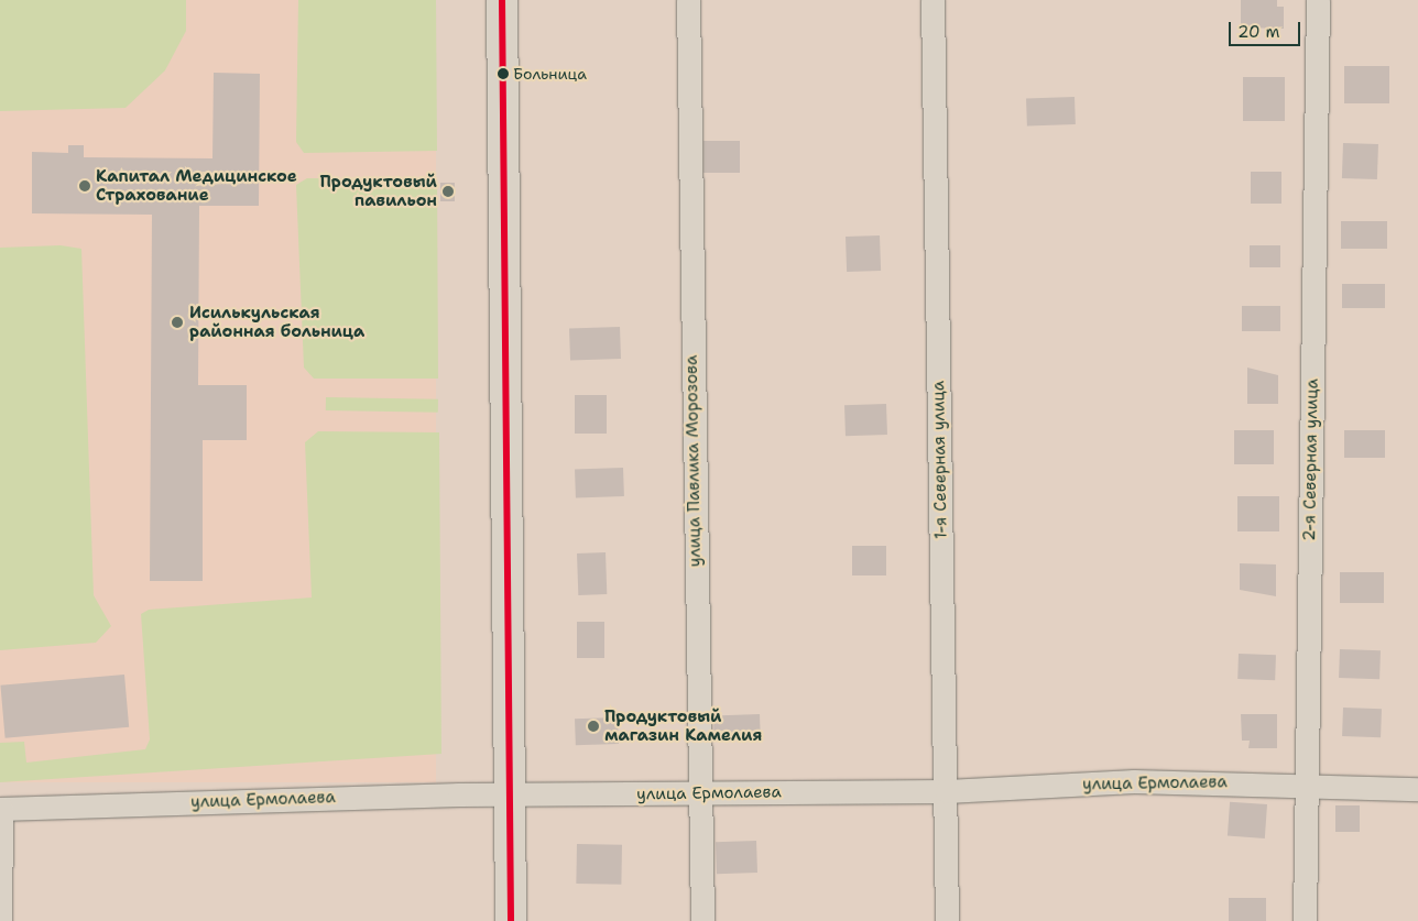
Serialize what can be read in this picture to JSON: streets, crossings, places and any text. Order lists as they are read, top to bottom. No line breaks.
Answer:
{"streets":{"street":["1-я Северная улица","2-я Северная улица","улица Павлика Морозова","улица Ермолаева"]},"crossings":[["1-я Северная улица","улица Ермолаева"],["2-я Северная улица","улица Ермолаева"],["улица Павлика Морозова","улица Ермолаева"]],"places":["Больница","Капитал Медицинское Страхование","Продуктовый павильон","Исилькульская районная больница","Продуктовый магазин Камелия"],"scale_bar":"20 m"}
